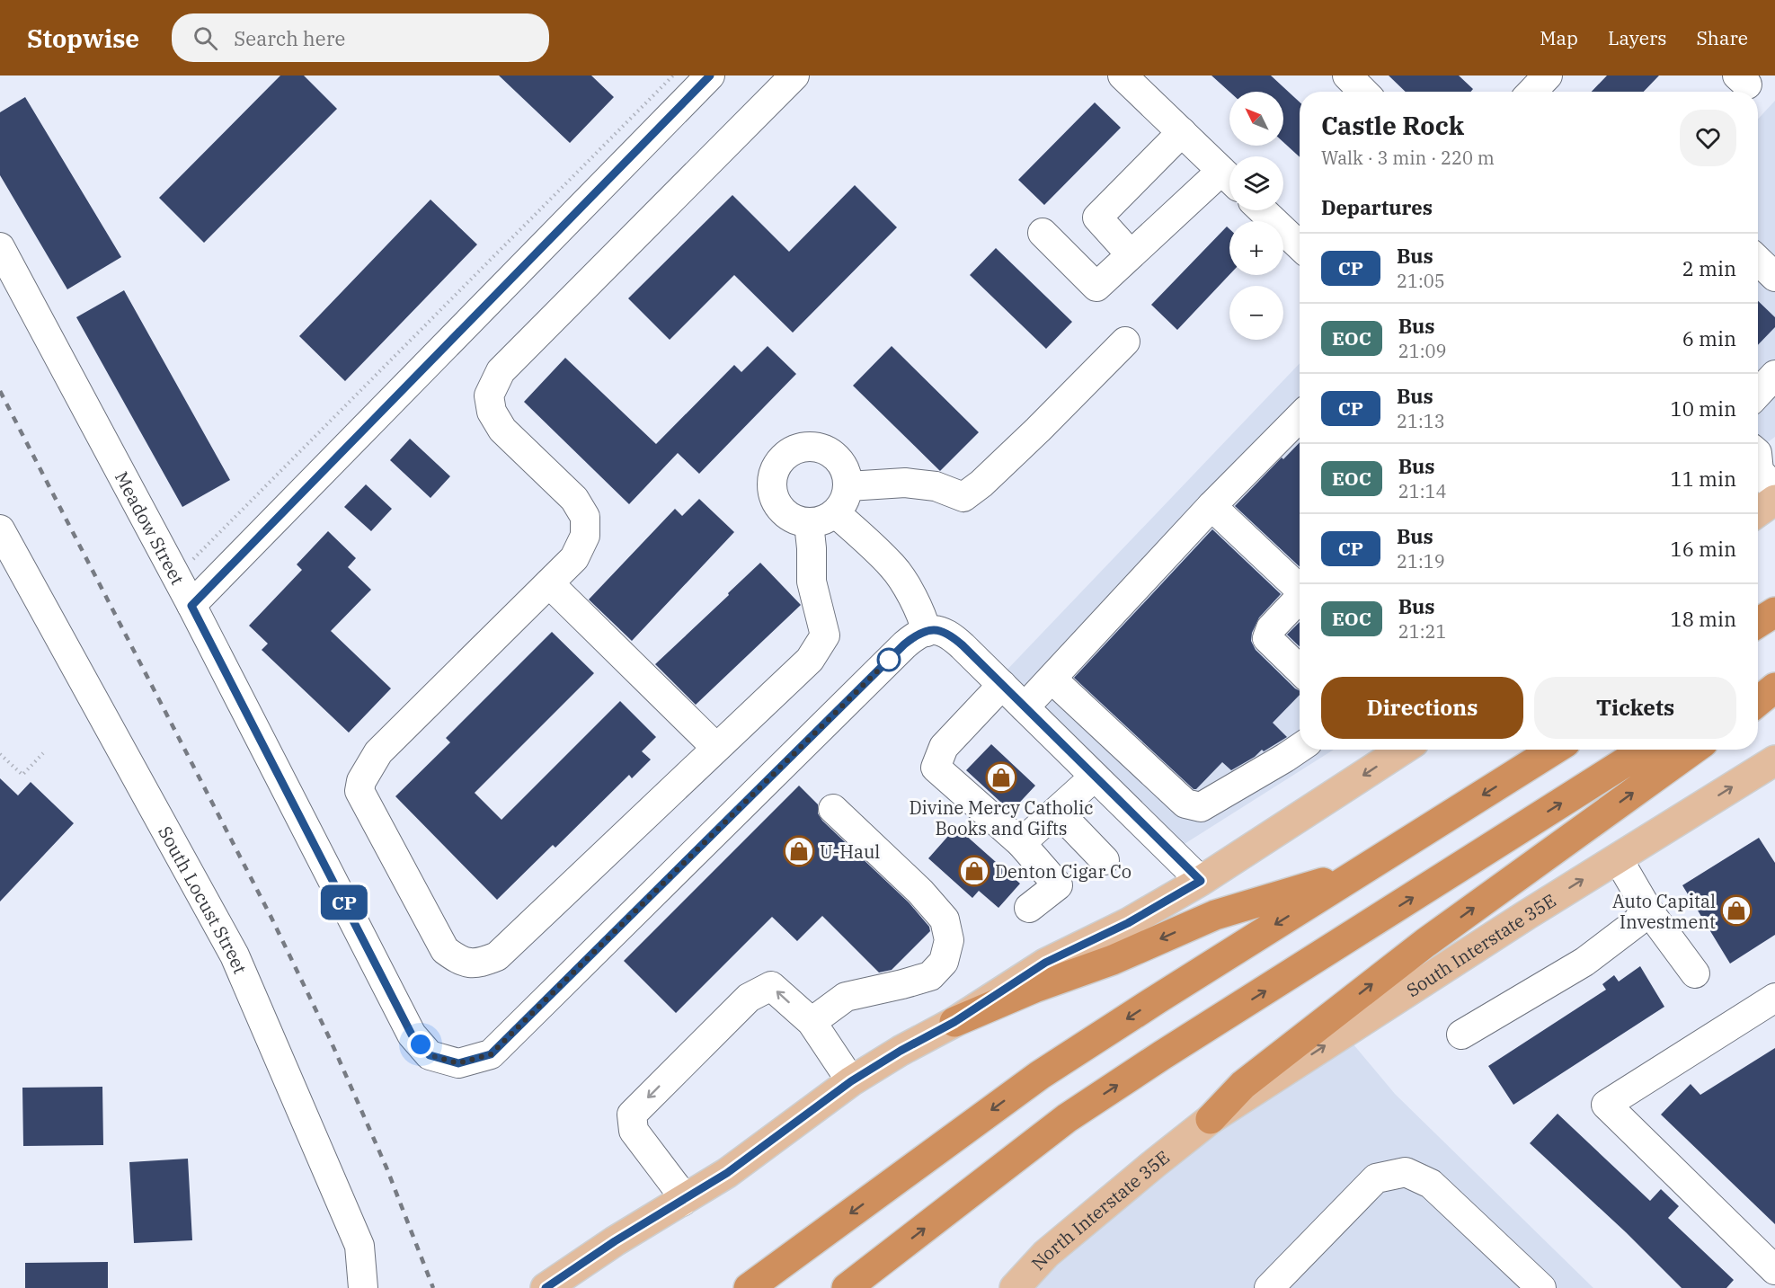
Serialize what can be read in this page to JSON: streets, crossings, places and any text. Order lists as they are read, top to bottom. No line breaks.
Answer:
{"streets":{"main road":["South Interstate 35E","North Interstate 35E"],"street":["Meadow Street","South Locust Street"]},"crossings":[["South Interstate 35E","North Interstate 35E"]],"places":{"shop":["Divine Mercy Catholic Books and Gifts","U-Haul","Denton Cigar Co","Auto Capital Investment"]},"lines":["bus line CP"],"north":"top left","page":{"header":"Stopwise","search":"Search here","nav":["Map","Layers","Share"],"on_map":"CP","map_buttons":["+","−"],"heading":[["Castle Rock","Walk · 3 min · 220 m"],"Departures"],"list":[{"mark":"CP","name":"Bus","note":"21:05","value":"2 min"},{"mark":"EOC","name":"Bus","note":"21:09","value":"6 min"},{"mark":"CP","name":"Bus","note":"21:13","value":"10 min"},{"mark":"EOC","name":"Bus","note":"21:14","value":"11 min"},{"mark":"CP","name":"Bus","note":"21:19","value":"16 min"},{"mark":"EOC","name":"Bus","note":"21:21","value":"18 min"}],"buttons":["Directions","Tickets"]}}
